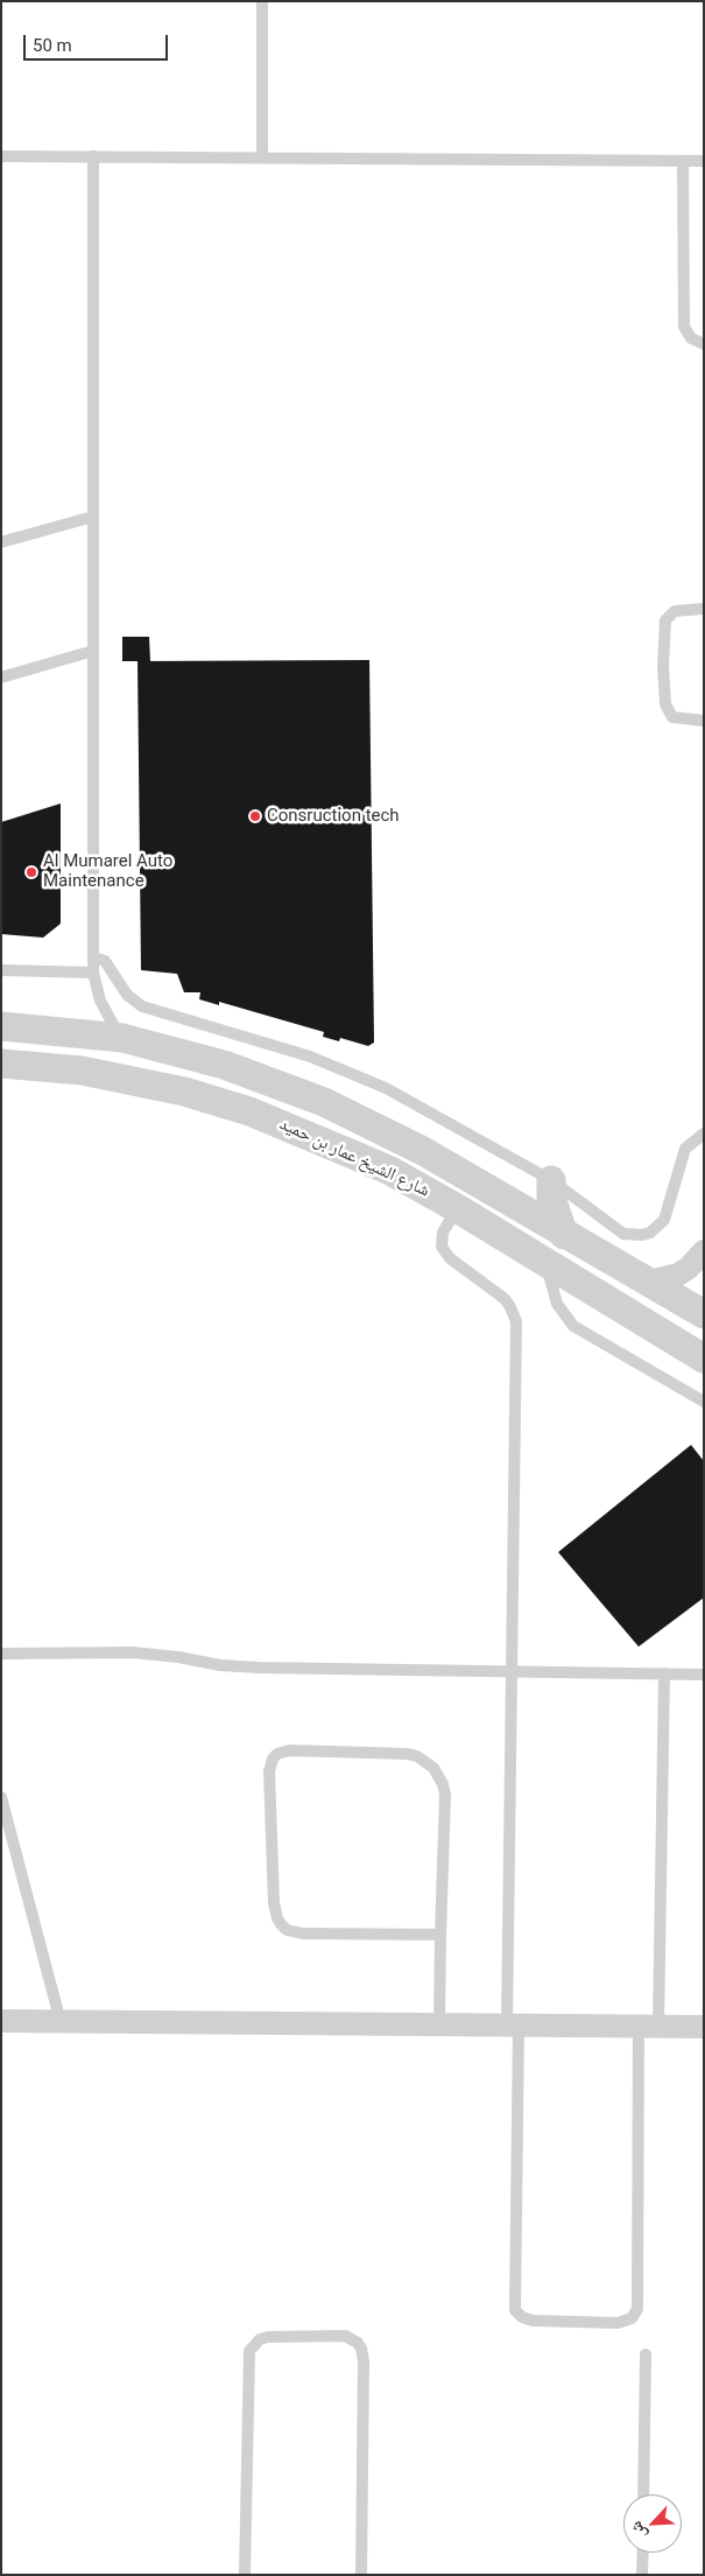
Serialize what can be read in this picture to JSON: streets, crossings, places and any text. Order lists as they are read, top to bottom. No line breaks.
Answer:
{"streets":{"street":["شارع الشيخ عمار بن حميد"]},"places":["Consruction tech","Al Mumarel Auto Maintenance"],"scale_bar":"50 m","north":"bottom left"}
